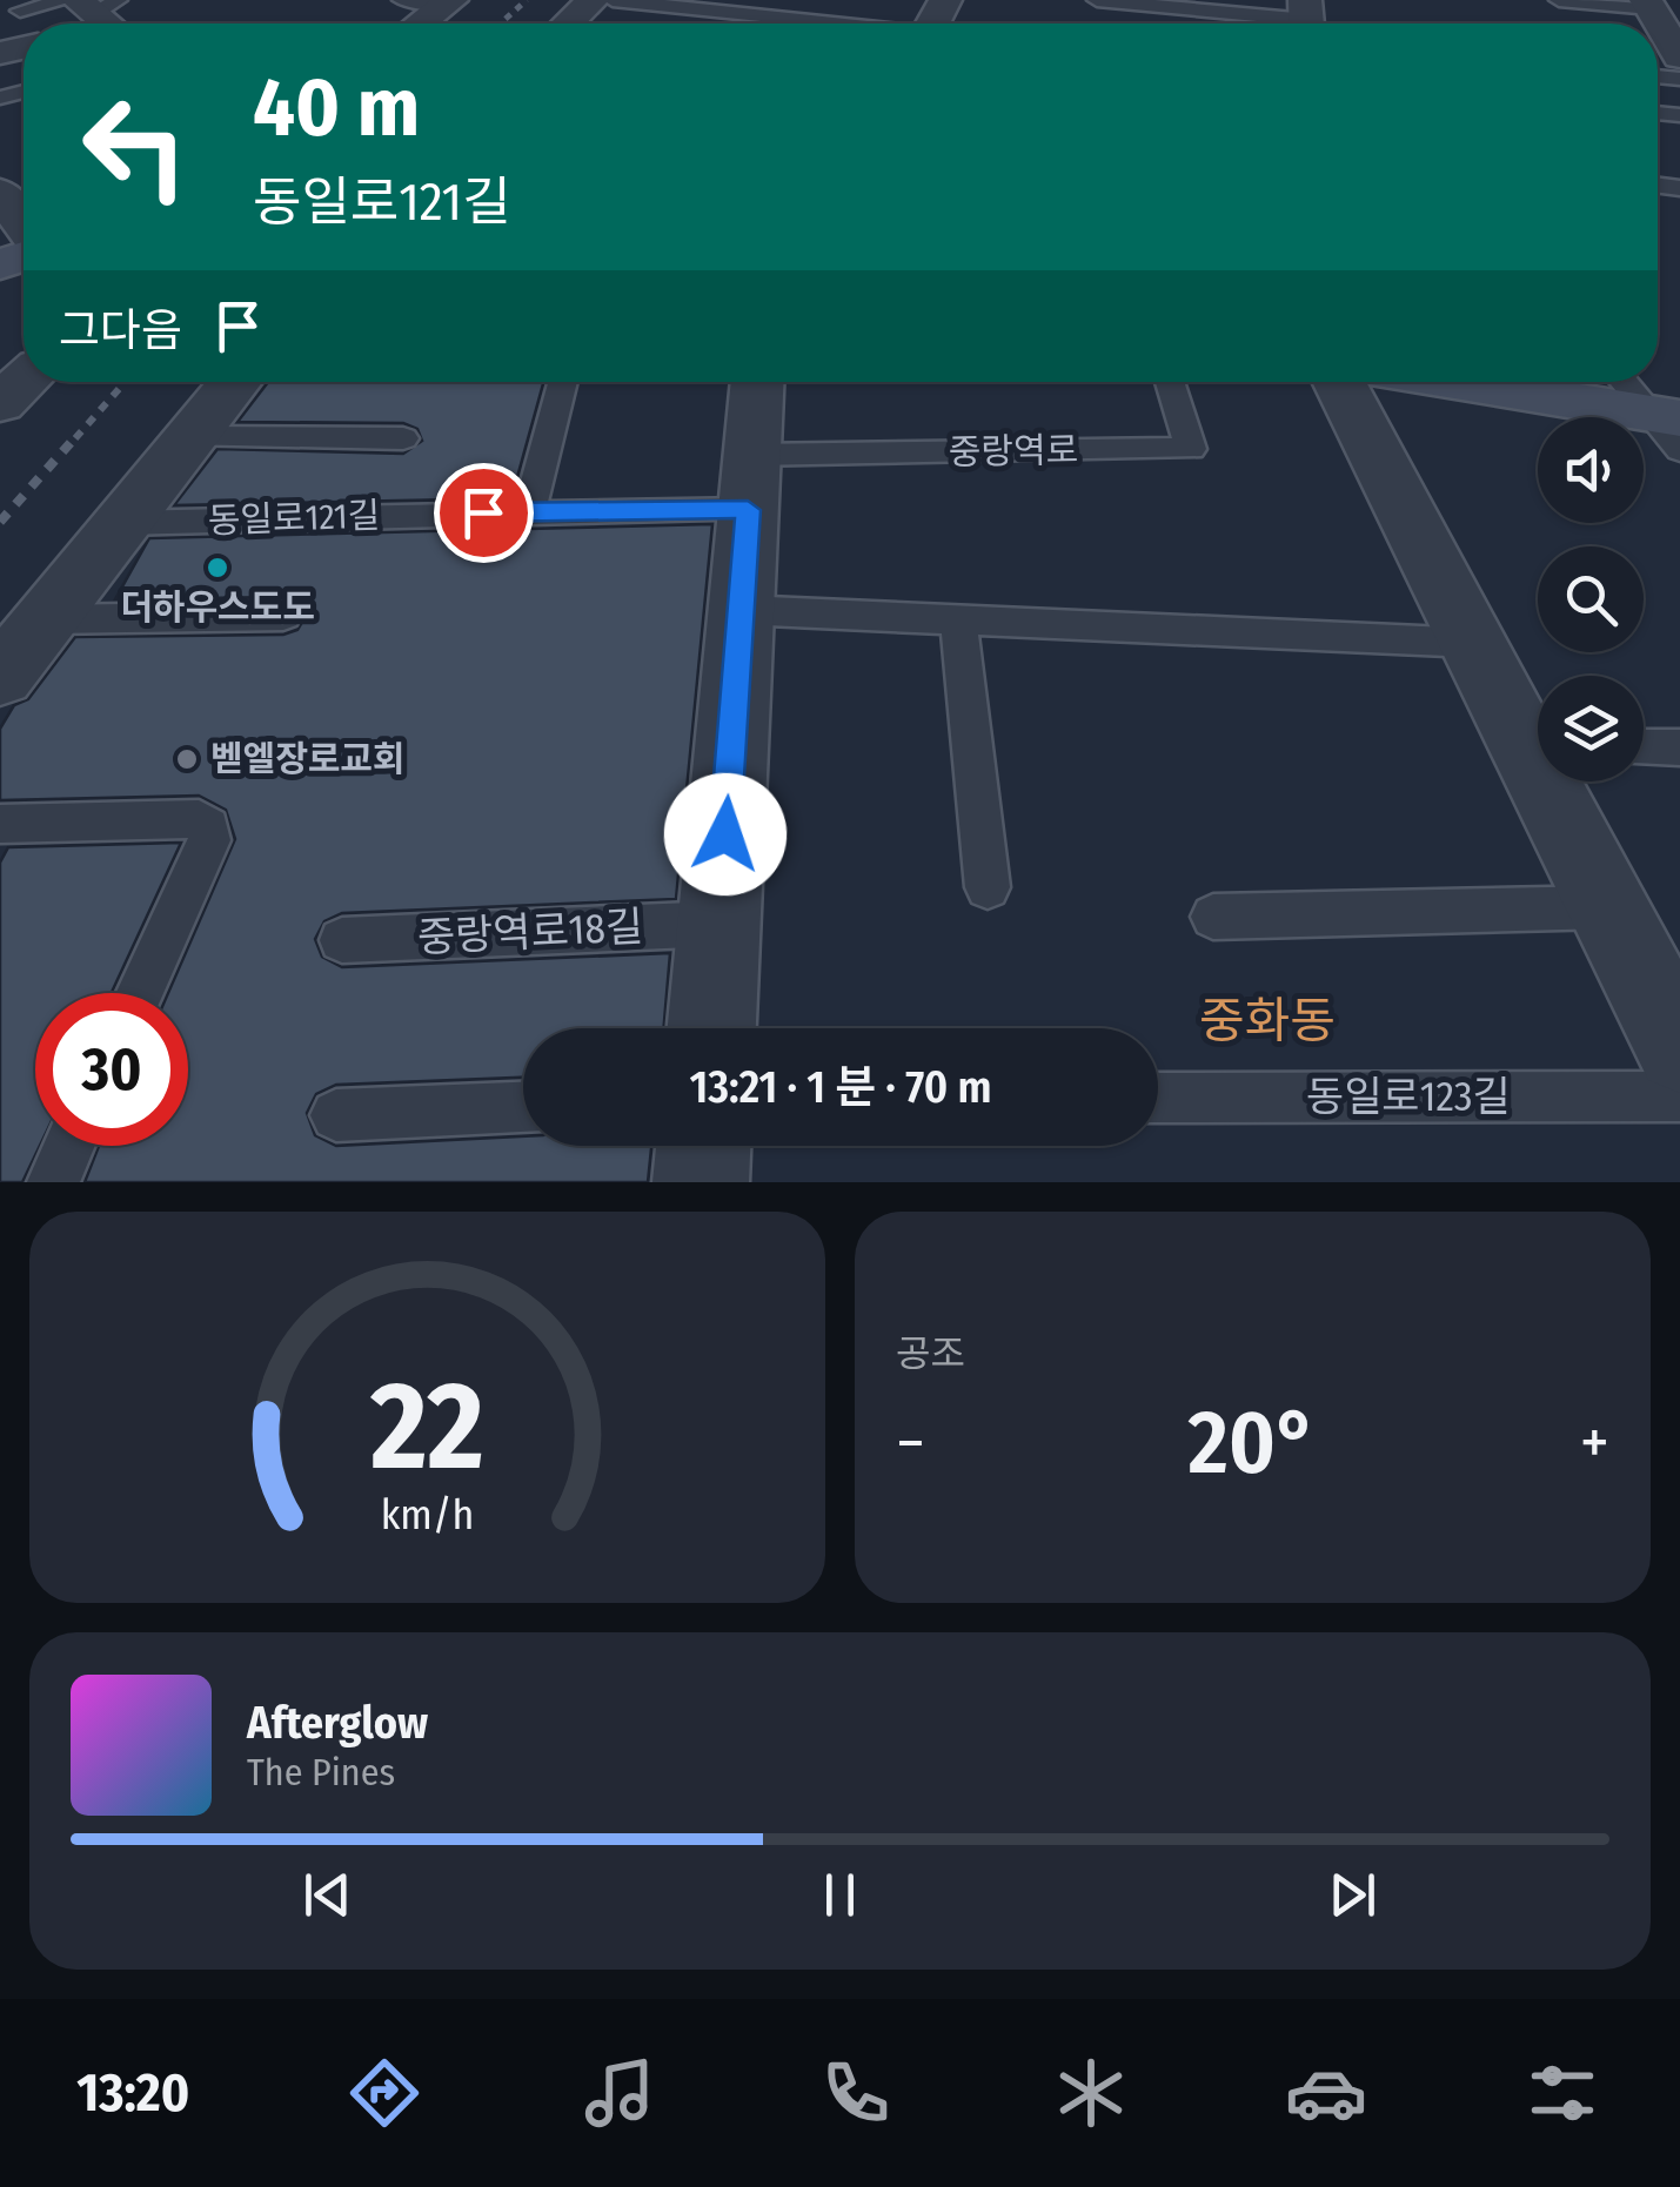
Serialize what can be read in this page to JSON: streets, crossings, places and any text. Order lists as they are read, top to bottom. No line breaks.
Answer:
{"streets":{"street":["동일로121길"],"lane":["중랑역로","중랑역로18길","동일로123길"]},"crossings":[["중랑역로","동일로121길"]],"districts":["중화동"],"places":["더하우스도도","벧엘장로교회"],"page":{"turn":["40 m","동일로121길"],"then":"그다음","limit":"30","trip":"13:21 · 1 분 · 70 m","tile":"공조","heat":["−","20°","+"],"song":["Afterglow","The Pines"],"tabs":"13:20","gauge":["22","km/h"]}}
